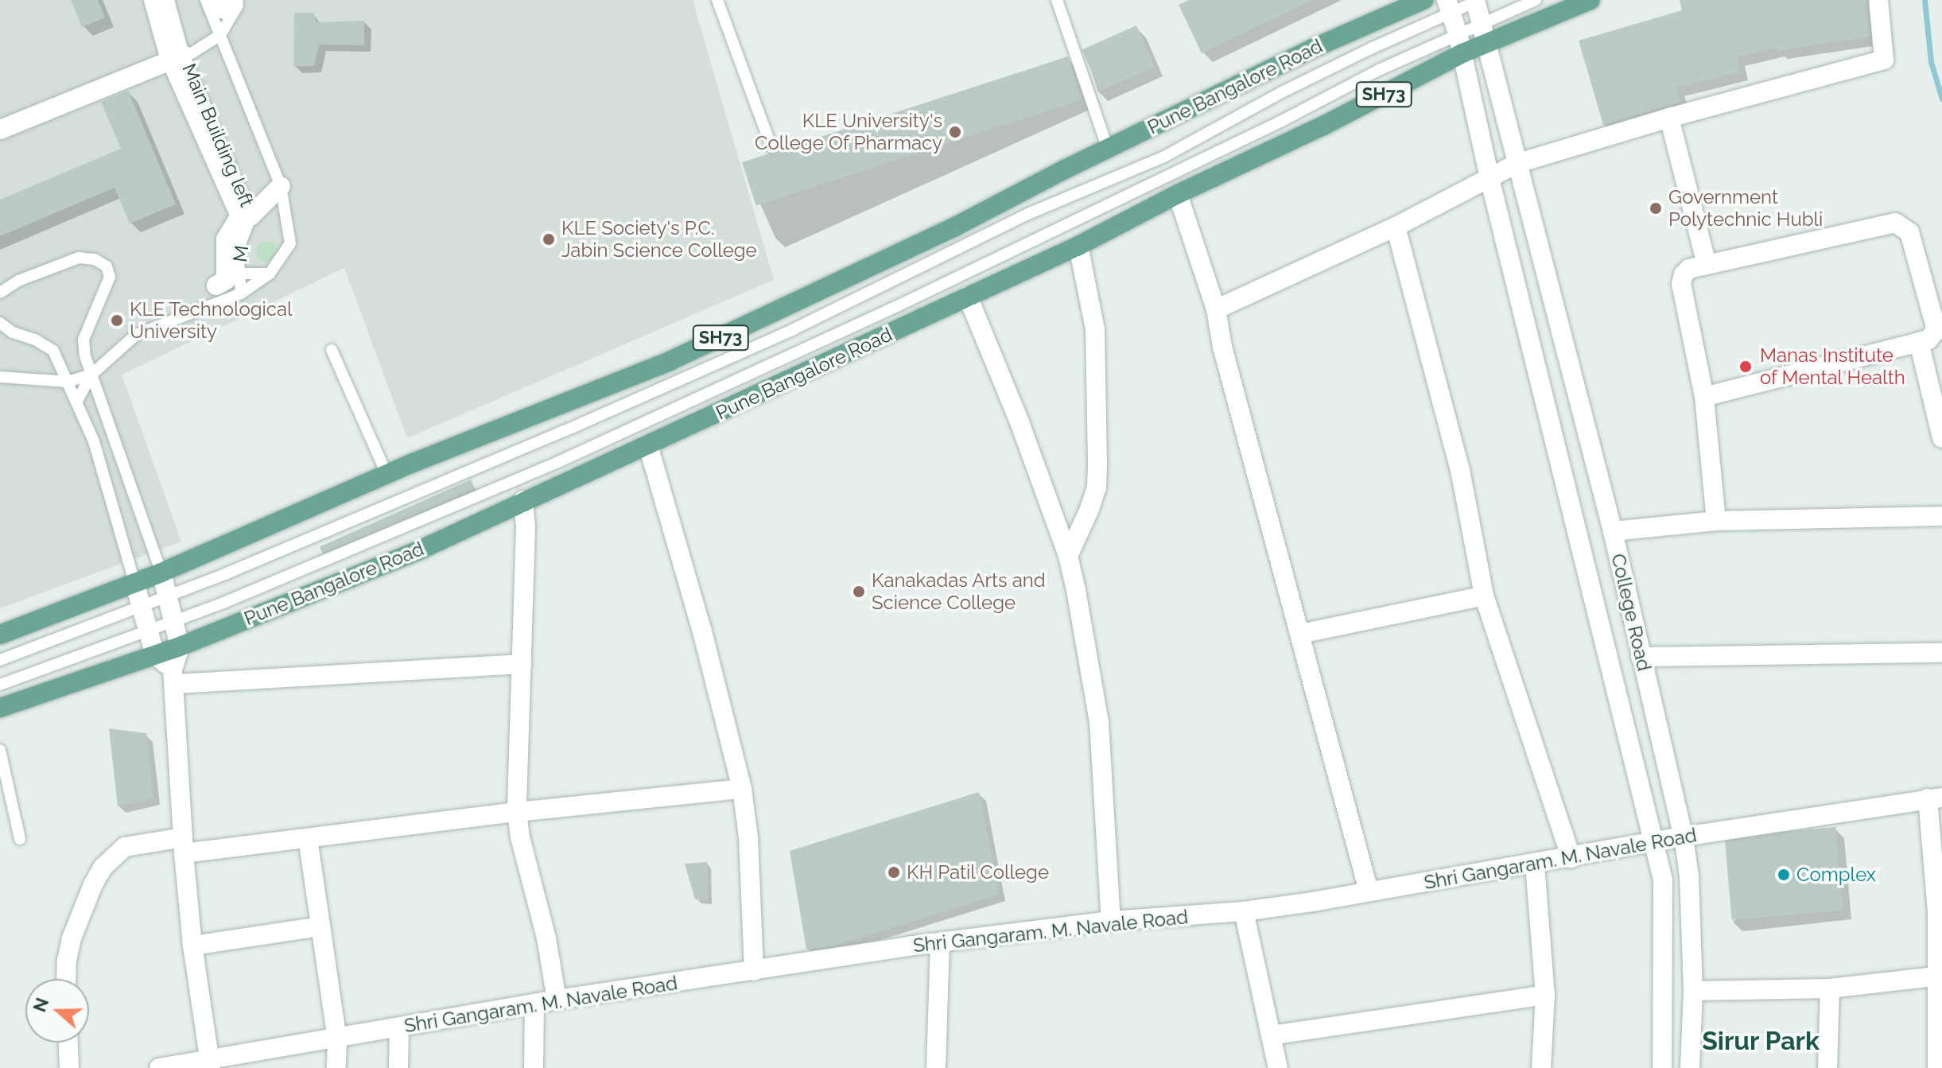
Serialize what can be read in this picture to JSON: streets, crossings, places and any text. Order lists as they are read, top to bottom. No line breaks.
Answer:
{"streets":{"main road":["Pune Bangalore Road","SH73"],"street":["College Road","Shri Gangaram. M. Navale Road"],"lane":["M"]},"crossings":[["Pune Bangalore Road","College Road"],["College Road","Shri Gangaram. M. Navale Road"]],"districts":["Sirur Park"],"places":["KLE University's College Of Pharmacy","Government Polytechnic Hubli","KLE Society's P.C. Jabin Science College","KLE Technological University","Manas Institute of Mental Health","Kanakadas Arts and Science College","KH Patil College","Complex"],"north":"left"}
